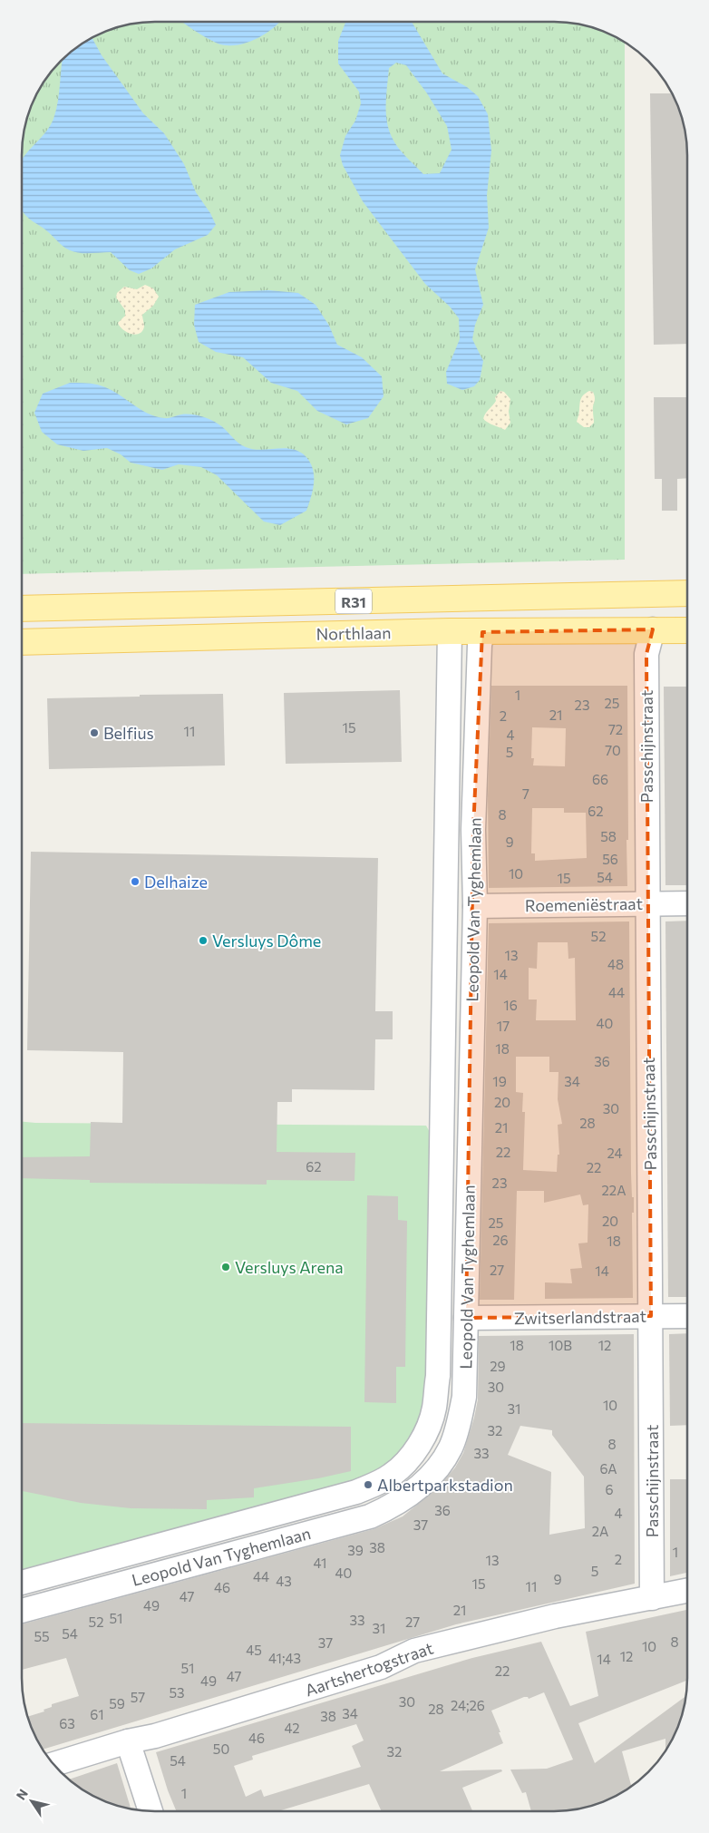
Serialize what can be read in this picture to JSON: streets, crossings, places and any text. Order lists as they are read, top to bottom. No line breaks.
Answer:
{"streets":{"main road":["R31","Northlaan"],"street":["Passchijnstraat","Roemeniëstraat","Leopold Van Tyghemlaan","Zwitserlandstraat","Aartshertogstraat"]},"crossings":[["Northlaan","Passchijnstraat"],["Northlaan","Leopold Van Tyghemlaan"],["Passchijnstraat","Roemeniëstraat"],["Passchijnstraat","Zwitserlandstraat"],["Passchijnstraat","Aartshertogstraat"],["Roemeniëstraat","Leopold Van Tyghemlaan"],["Leopold Van Tyghemlaan","Zwitserlandstraat"]],"places":["Belfius","Delhaize","Versluys Dôme","Versluys Arena","Albertparkstadion"],"house_numbers":["1","25","23","21","2","15","72","11","4","70","5","66","7","62","8","58","9","56","10","54","15","52","13","48","14","44","16","40","17","18","36","19","34","20","30","28","21","22","24","62","22","23","22A","20","25","26","18","27","14","18","10B","12","29","30","10","31","32","8","33","6A","6","36","4","37","2A","38","39","1","2","13","41","5","40","44","9","43","15","11","46","47","49","21","51","33","52","27","31","54","55","8","37","10","45","12","41;43","14","51","22","47","49","53","57","30","59","24;26","28","34","61","38","63","42","46","50","32","54","1"],"north":"top left"}
